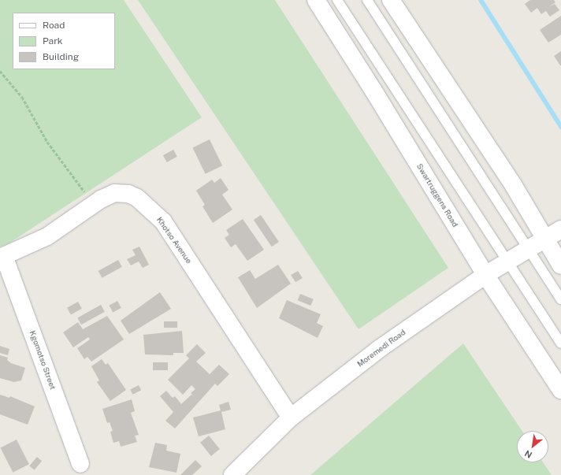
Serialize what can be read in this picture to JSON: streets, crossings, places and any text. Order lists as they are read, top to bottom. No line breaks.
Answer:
{"streets":{"street":["Swartruggens Road","Khotso Avenue","Moremedi Road","Kgomotso Street"]},"crossings":[["Swartruggens Road","Moremedi Road"],["Khotso Avenue","Moremedi Road"],["Khotso Avenue","Kgomotso Street"]],"legend":["Road","Park","Building"],"north":"bottom left"}
